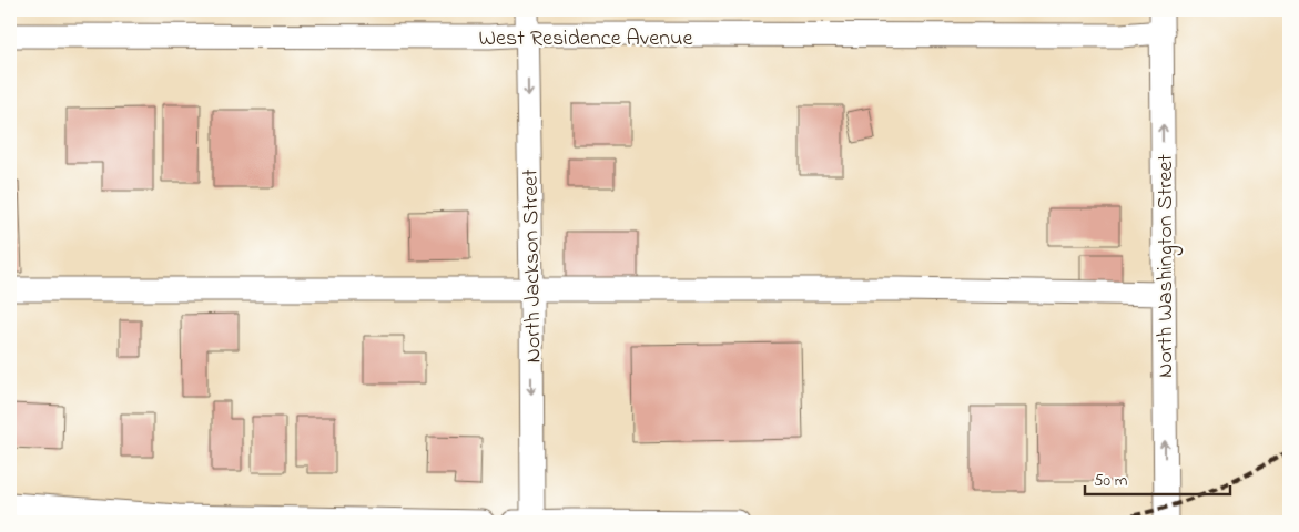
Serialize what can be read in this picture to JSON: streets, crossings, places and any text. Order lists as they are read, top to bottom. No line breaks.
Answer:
{"streets":{"street":["West Residence Avenue","North Jackson Street","North Washington Street"]},"crossings":[["West Residence Avenue","North Jackson Street"],["West Residence Avenue","North Washington Street"]],"one_way":["North Jackson Street","North Washington Street"],"scale_bar":"50 m"}
